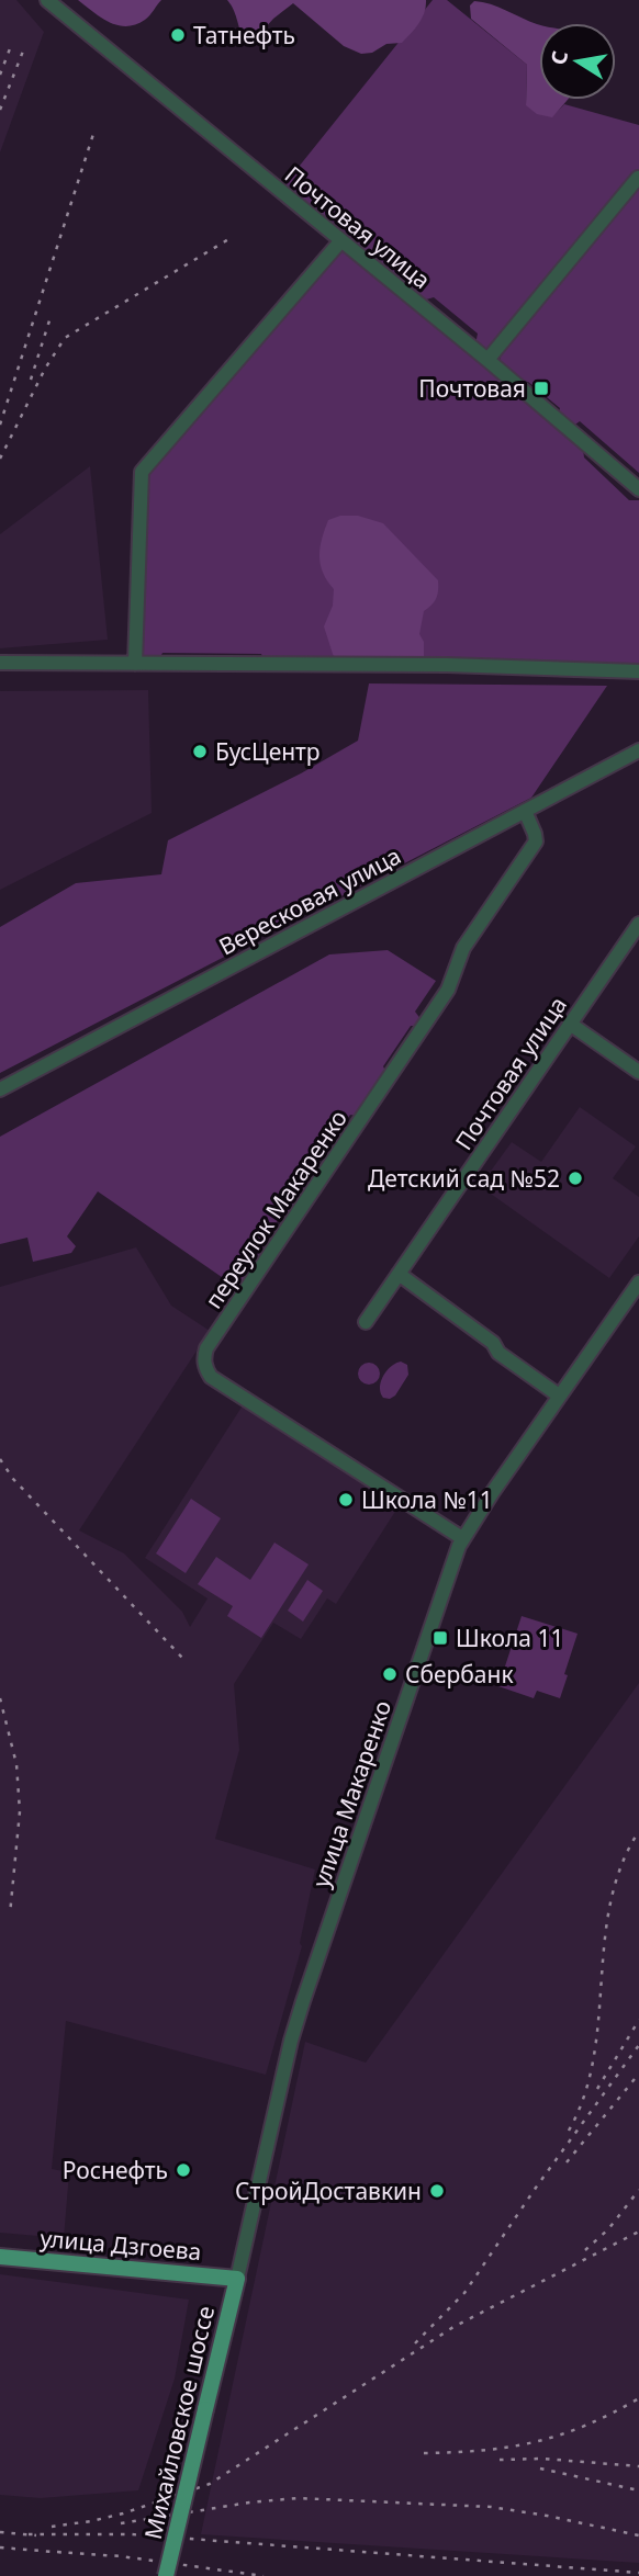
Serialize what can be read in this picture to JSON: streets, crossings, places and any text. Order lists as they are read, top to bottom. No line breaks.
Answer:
{"streets":{"main road":["улица Дзгоева","Михайловское шоссе"],"street":["Почтовая улица","Вересковая улица","переулок Макаренко","улица Макаренко"]},"crossings":[["Вересковая улица","переулок Макаренко"],["переулок Макаренко","улица Макаренко"],["улица Макаренко","улица Дзгоева"],["улица Макаренко","Михайловское шоссе"],["улица Дзгоева","Михайловское шоссе"]],"places":{"other":["Татнефть","БусЦентр","Детский сад №52","Школа №11","Сбербанк","Роснефть","СтройДоставкин"],"transit":["Почтовая","Школа 11"]},"north":"left"}
